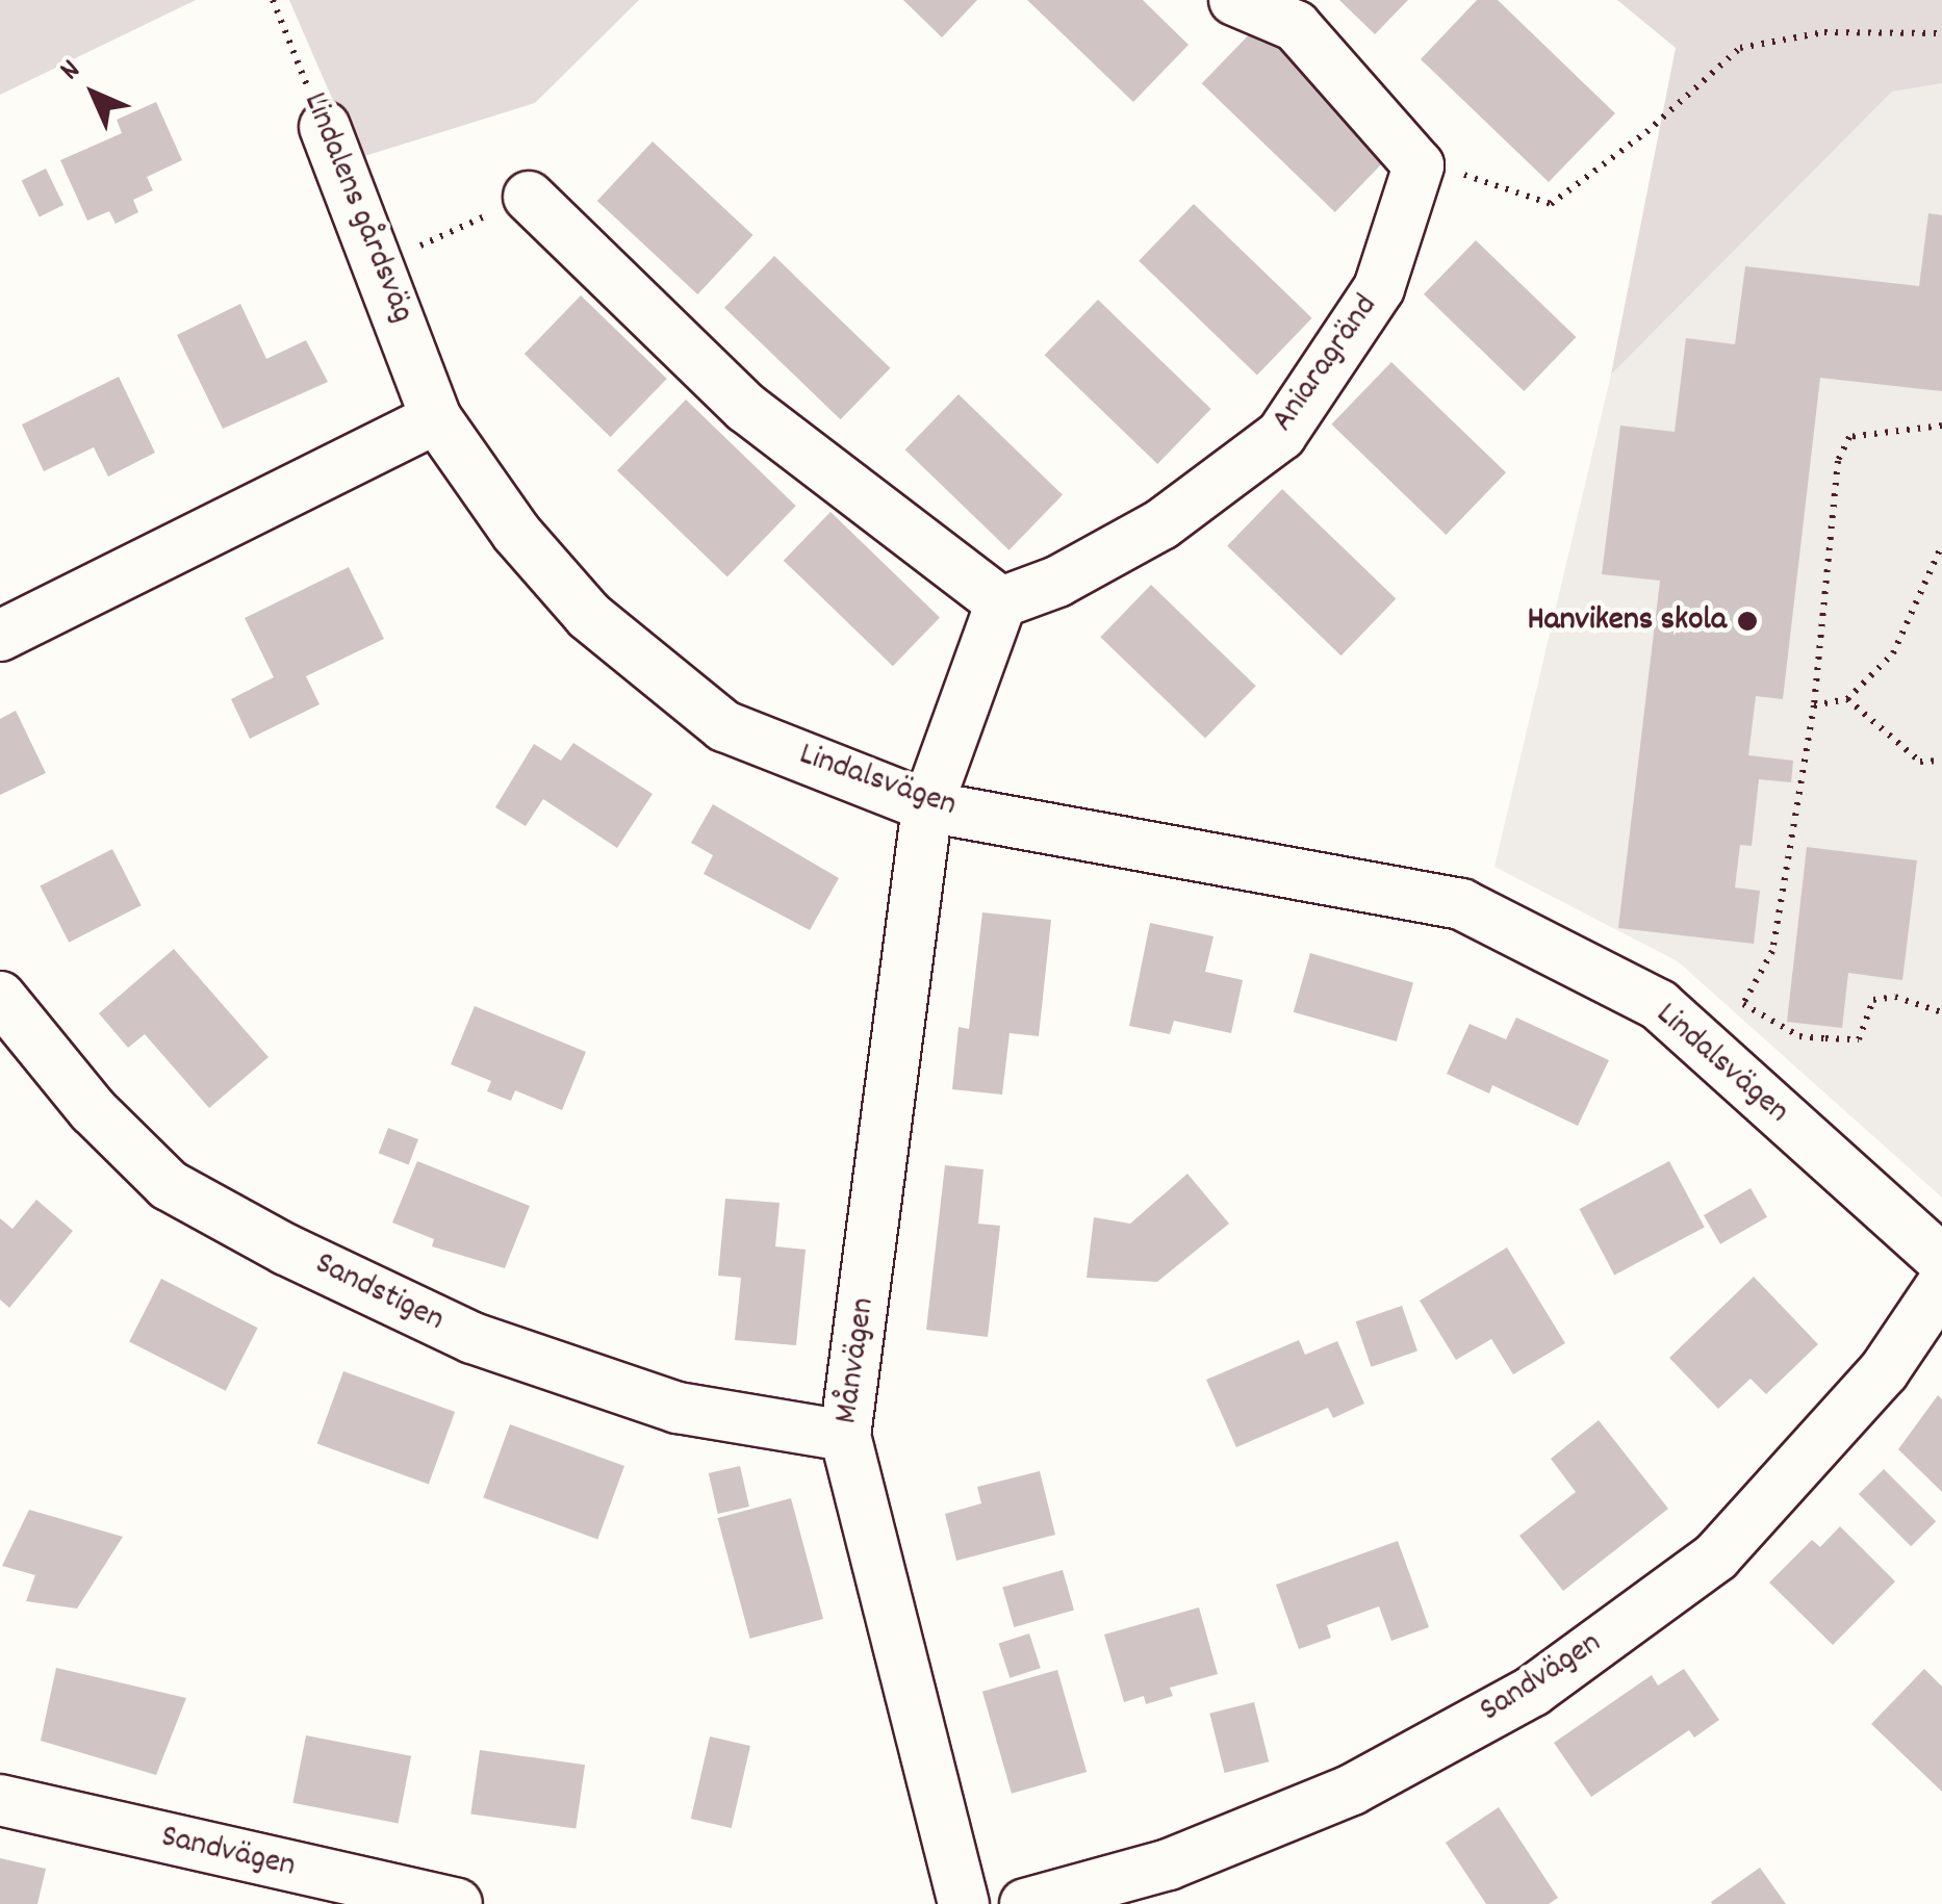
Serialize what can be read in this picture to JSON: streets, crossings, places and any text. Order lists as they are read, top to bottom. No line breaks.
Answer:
{"streets":{"street":["Lindalens gårdsväg","Aniaragränd","Lindalsvägen","Sandstigen","Månvägen","Sandvägen"]},"crossings":[["Lindalens gårdsväg","Lindalsvägen"],["Lindalsvägen","Månvägen"],["Sandstigen","Månvägen"]],"places":["Hanvikens skola"],"north":"top left"}
